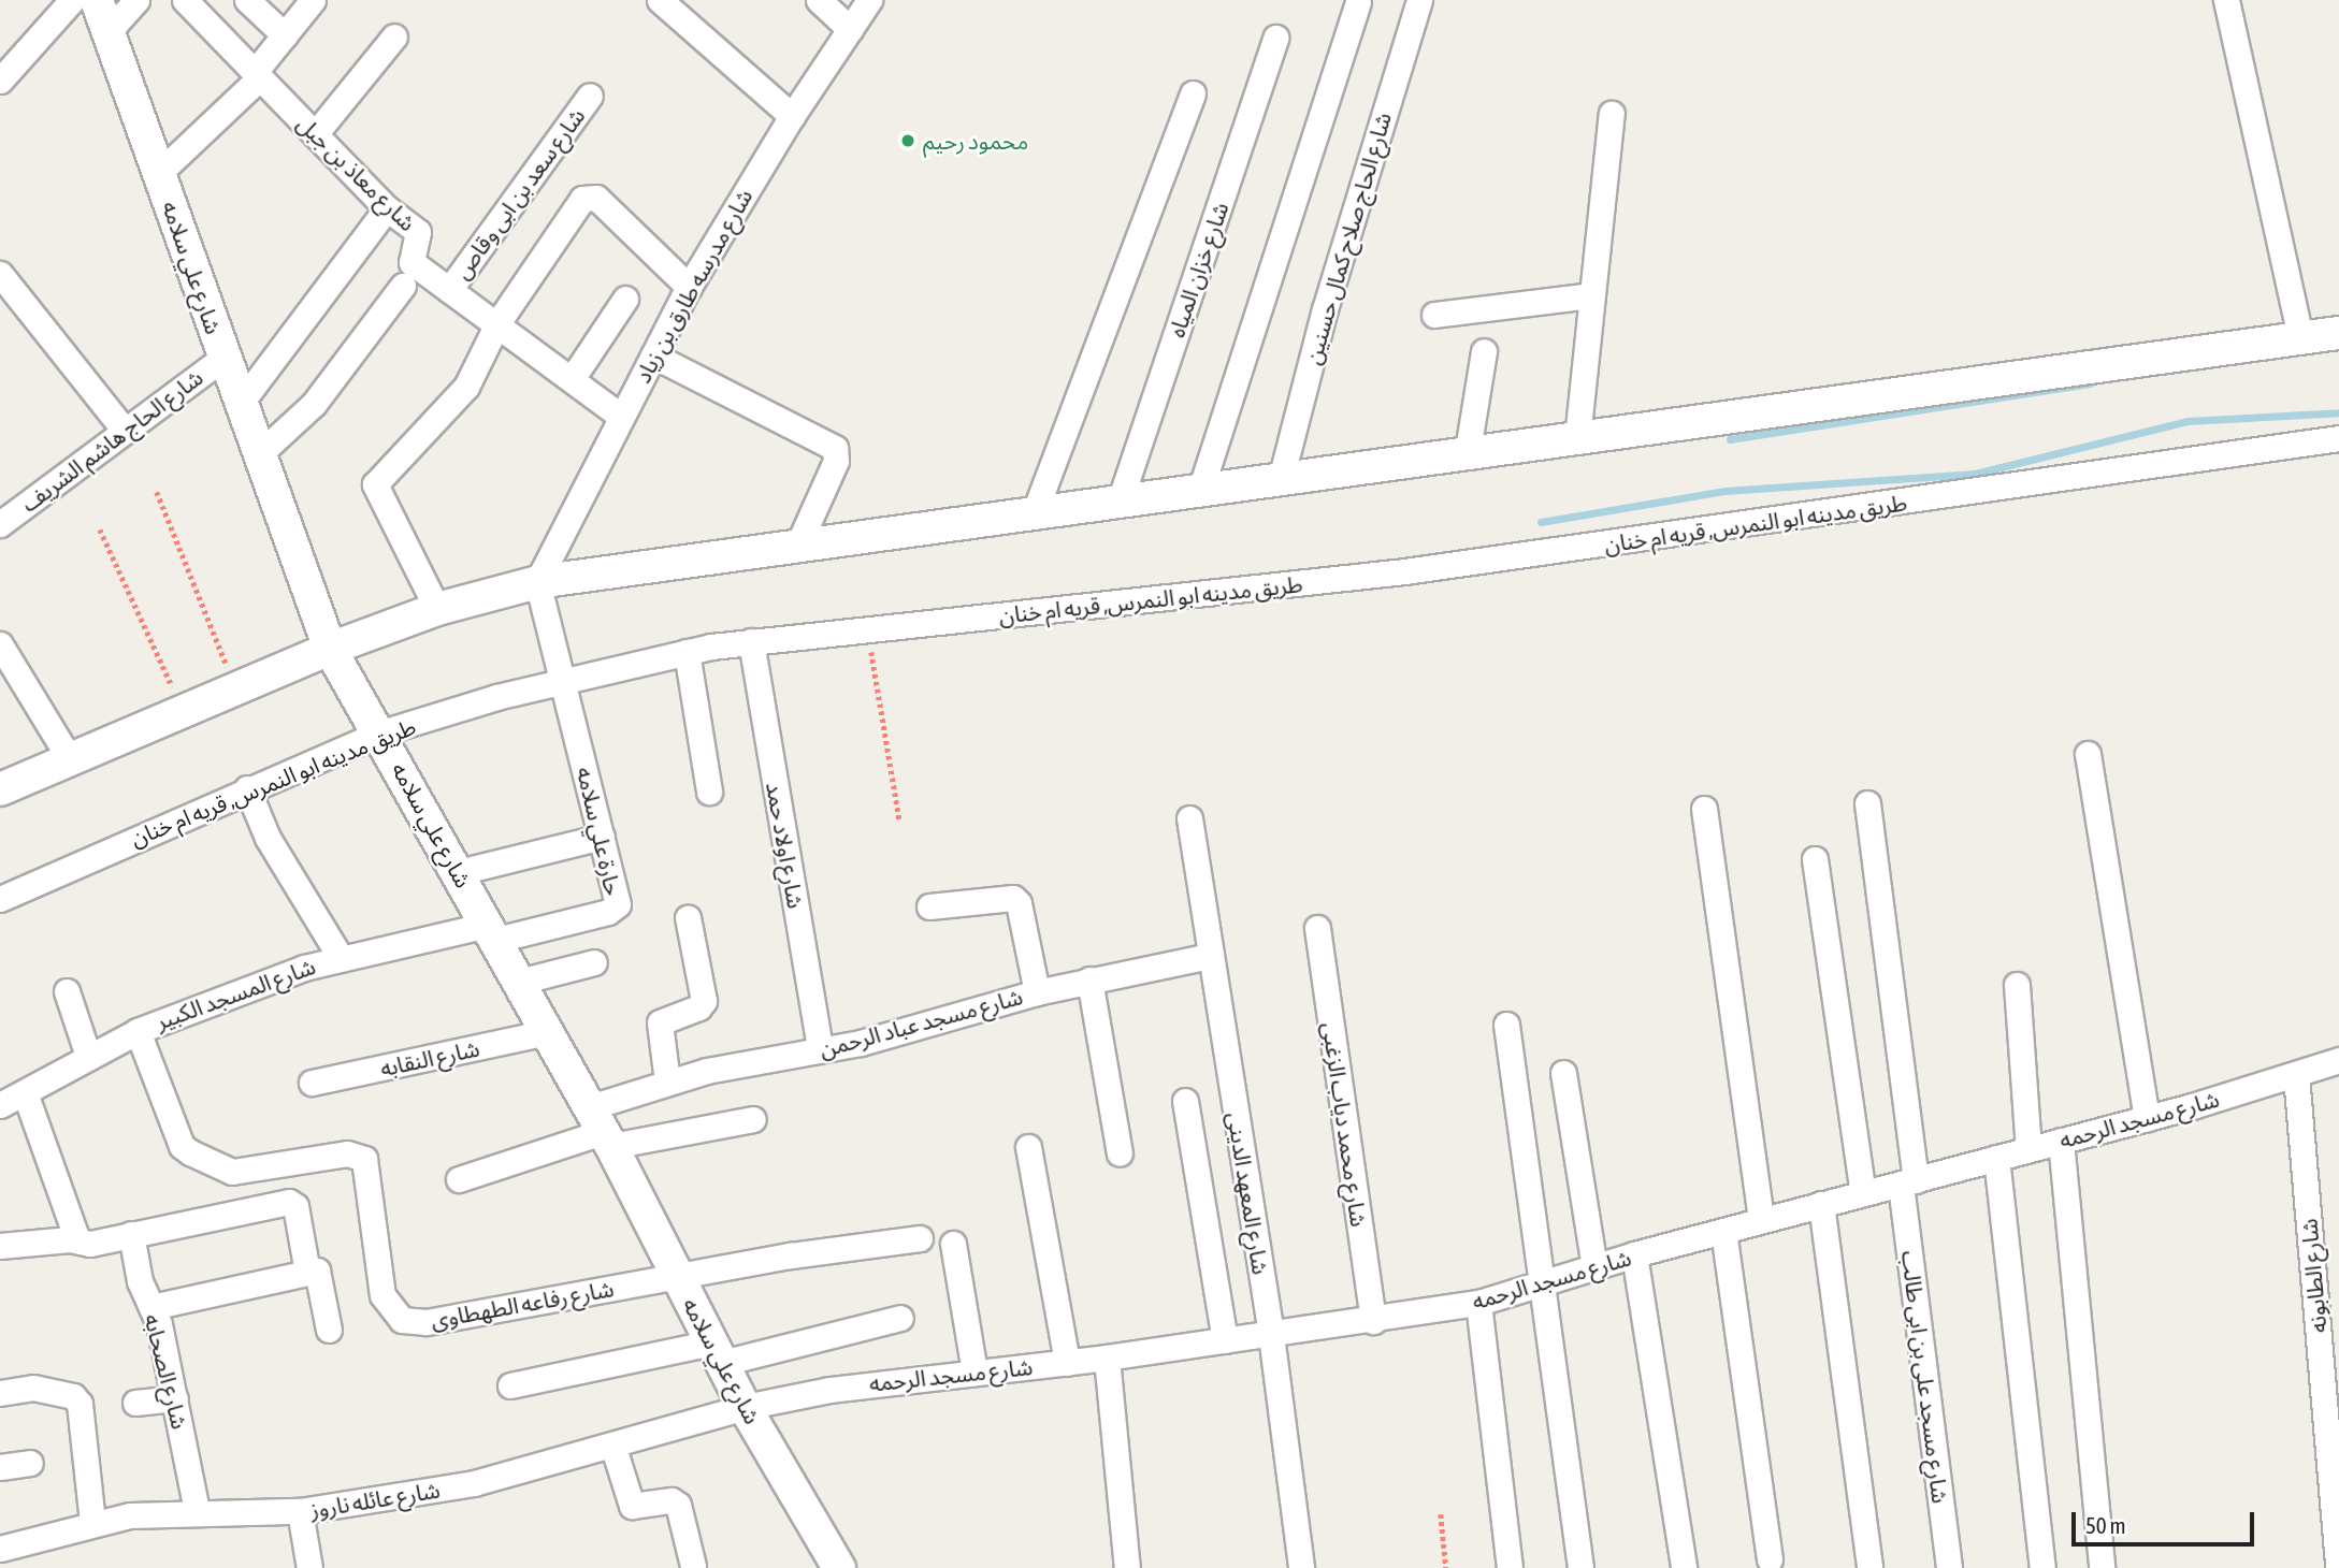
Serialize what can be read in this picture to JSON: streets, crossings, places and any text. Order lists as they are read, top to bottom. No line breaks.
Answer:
{"streets":{"street":["شارع معاذ بن جبل","شارع سعد بن ابى وقاص","شارع الحاج صلاح كمال حسنين","شارع علي سلامه","شارع خزان المياه","شارع مدرسه طارق بن زياد","شارع الحاج هاشم الشريف","طريق مدينه ابو النمرس, قريه ام خنان","حارة علي سلامه","شارع اولاد حمد","شارع المسجد الكبير","شارع مسجد عباد الرحمن","شارع النقابه","شارع مسجد الرحمه","شارع محمد دياب الزغبى","شارع المعهد الدينى","شارع الطابونه","شارع رفاعه الطهطاوى","شارع الصحابه","شارع مسجد على بن ابى طالب","شارع عائله ناروز"]},"crossings":[["شارع معاذ بن جبل","شارع سعد بن ابى وقاص"],["شارع معاذ بن جبل","شارع مدرسه طارق بن زياد"],["شارع علي سلامه","شارع الحاج هاشم الشريف"],["شارع علي سلامه","طريق مدينه ابو النمرس, قريه ام خنان"],["شارع علي سلامه","حارة علي سلامه"],["شارع علي سلامه","شارع المسجد الكبير"],["شارع علي سلامه","شارع مسجد عباد الرحمن"],["شارع علي سلامه","شارع النقابه"],["شارع علي سلامه","شارع مسجد الرحمه"],["شارع علي سلامه","شارع رفاعه الطهطاوى"],["شارع علي سلامه","شارع عائله ناروز"],["شارع مدرسه طارق بن زياد","حارة علي سلامه"],["طريق مدينه ابو النمرس, قريه ام خنان","حارة علي سلامه"],["طريق مدينه ابو النمرس, قريه ام خنان","شارع اولاد حمد"],["حارة علي سلامه","شارع المسجد الكبير"],["شارع اولاد حمد","شارع مسجد عباد الرحمن"],["شارع المسجد الكبير","شارع رفاعه الطهطاوى"],["شارع مسجد عباد الرحمن","شارع المعهد الدينى"],["شارع مسجد الرحمه","شارع محمد دياب الزغبى"],["شارع مسجد الرحمه","شارع المعهد الدينى"],["شارع مسجد الرحمه","شارع الطابونه"],["شارع مسجد الرحمه","شارع مسجد على بن ابى طالب"],["شارع مسجد الرحمه","شارع عائله ناروز"],["شارع الصحابه","شارع عائله ناروز"]],"places":["محمود رحيم"],"scale_bar":"50 m"}
